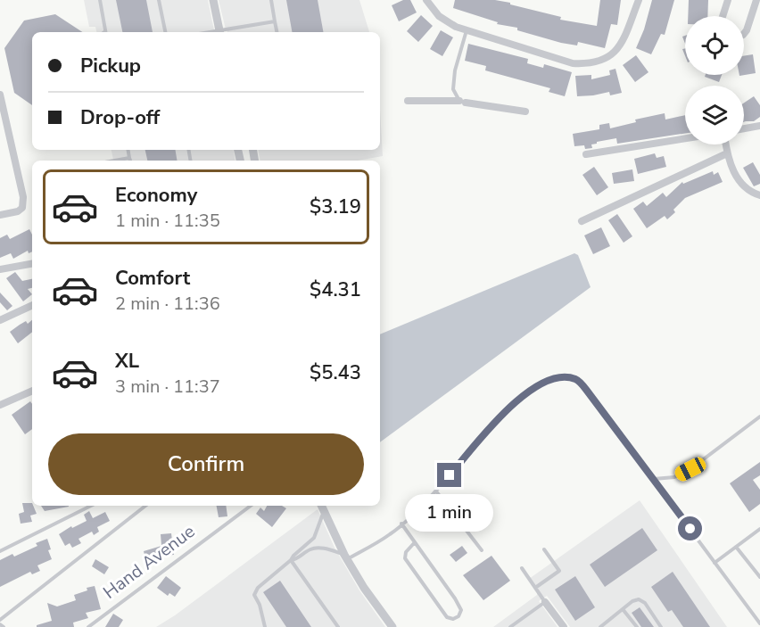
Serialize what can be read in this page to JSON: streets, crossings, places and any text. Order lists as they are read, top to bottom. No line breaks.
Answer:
{"streets":{"lane":["Hand Avenue"]},"page":{"banner":["Pickup","Drop-off"],"list":[{"name":"Economy","note":"1 min · 11:35","value":"$3.19"},{"name":"Comfort","note":"2 min · 11:36","value":"$4.31"},{"name":"XL","note":"3 min · 11:37","value":"$5.43"}],"buttons":"Confirm","bubble":"1 min"}}
